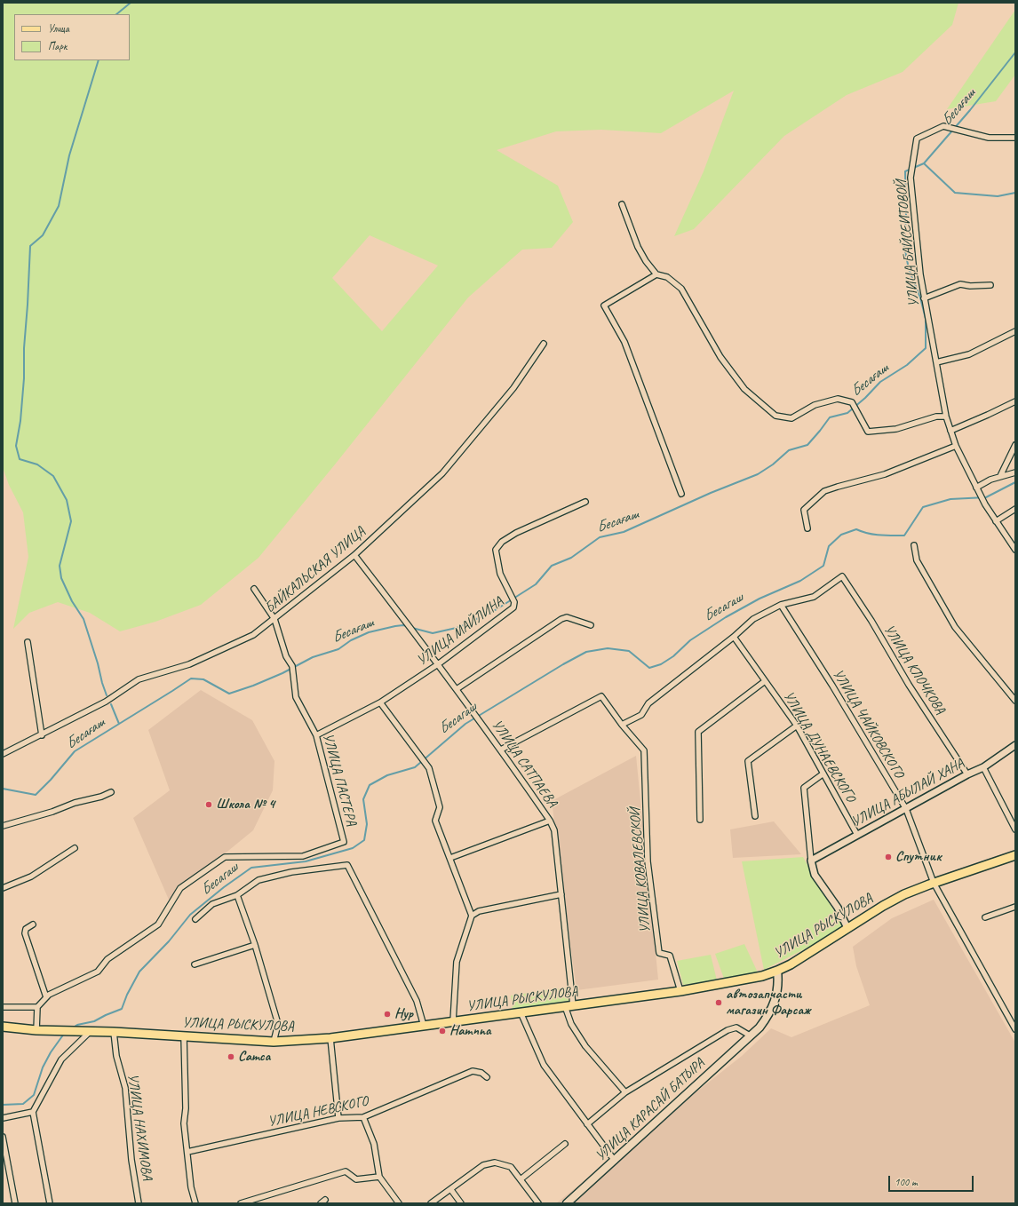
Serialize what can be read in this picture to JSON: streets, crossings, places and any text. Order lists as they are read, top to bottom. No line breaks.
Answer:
{"streets":{"main road":["УЛИЦА РЫСКУЛОВА","УЛИЦА КАРАСАЙ БАТЫРА"],"street":["УЛИЦА БАЙСЕИТОВОЙ","БАЙКАЛЬСКАЯ УЛИЦА","УЛИЦА МАЙЛИНА","УЛИЦА КЛОЧКОВА","УЛИЦА ЧАЙКОВСКОГО","УЛИЦА ДУНАЕВСКОГО","УЛИЦА САТПАЕВА","УЛИЦА ПАСТЕРА","УЛИЦА АБЫЛАЙ ХАНА","УЛИЦА КОВАЛЕВСКОЙ","УЛИЦА НЕВСКОГО","УЛИЦА НАХИМОВА"]},"crossings":[["БАЙКАЛЬСКАЯ УЛИЦА","УЛИЦА САТПАЕВА"],["БАЙКАЛЬСКАЯ УЛИЦА","УЛИЦА ПАСТЕРА"],["УЛИЦА МАЙЛИНА","УЛИЦА САТПАЕВА"],["УЛИЦА МАЙЛИНА","УЛИЦА ПАСТЕРА"],["УЛИЦА КЛОЧКОВА","УЛИЦА ЧАЙКОВСКОГО"],["УЛИЦА КЛОЧКОВА","УЛИЦА АБЫЛАЙ ХАНА"],["УЛИЦА ЧАЙКОВСКОГО","УЛИЦА АБЫЛАЙ ХАНА"],["УЛИЦА ЧАЙКОВСКОГО","УЛИЦА РЫСКУЛОВА"],["УЛИЦА ДУНАЕВСКОГО","УЛИЦА АБЫЛАЙ ХАНА"],["УЛИЦА САТПАЕВА","УЛИЦА РЫСКУЛОВА"],["УЛИЦА САТПАЕВА","УЛИЦА КАРАСАЙ БАТЫРА"],["УЛИЦА КОВАЛЕВСКОЙ","УЛИЦА РЫСКУЛОВА"],["УЛИЦА РЫСКУЛОВА","УЛИЦА КАРАСАЙ БАТЫРА"],["УЛИЦА РЫСКУЛОВА","УЛИЦА НАХИМОВА"]],"water":["Бесағаш","Бесагаш"],"places":["Школа № 4","Спутник","автозапчасти магазин Фарсаж","Hyp","Hamnna","Camca"],"legend":["Улица","Парк"],"scale_bar":"100 m"}
